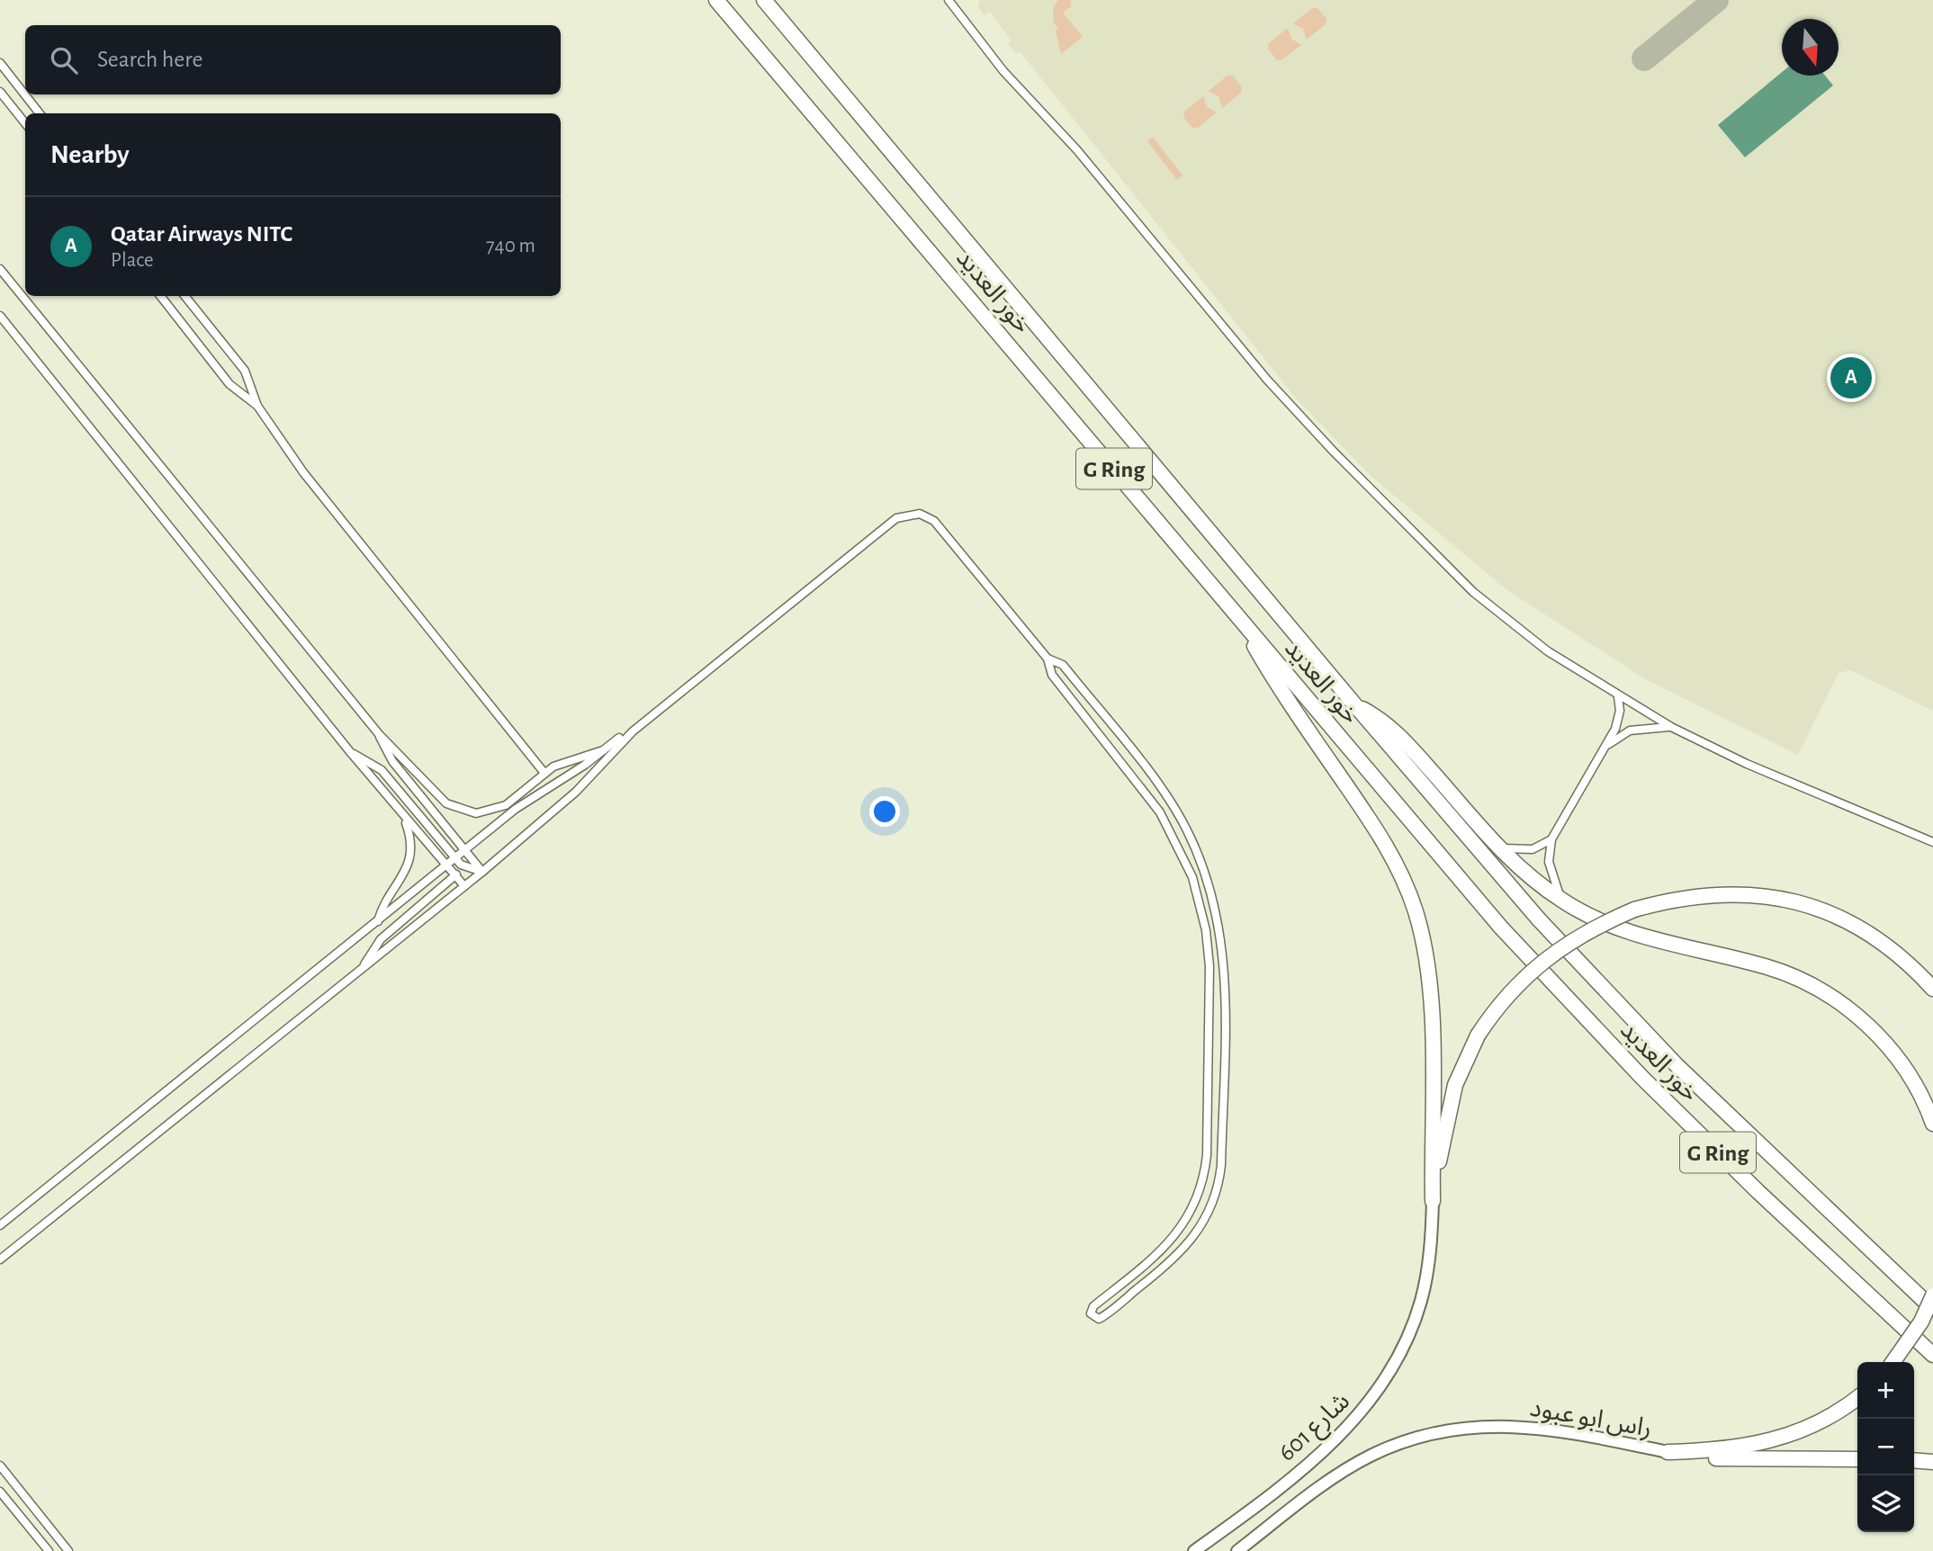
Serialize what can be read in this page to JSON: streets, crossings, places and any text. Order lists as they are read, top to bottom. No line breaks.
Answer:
{"streets":{"highway":["خور العديد","G Ring"],"main road":["راس ابو عبود","شارع 601"]},"crossings":[["راس ابو عبود","شارع 601"]],"north":"bottom","page":{"search":"Search here","heading":"Nearby","list":[{"mark":"A","name":"Qatar Airways NITC","note":"Place","value":"740 m"}],"pins":"A","map_buttons":["+","−"]}}
